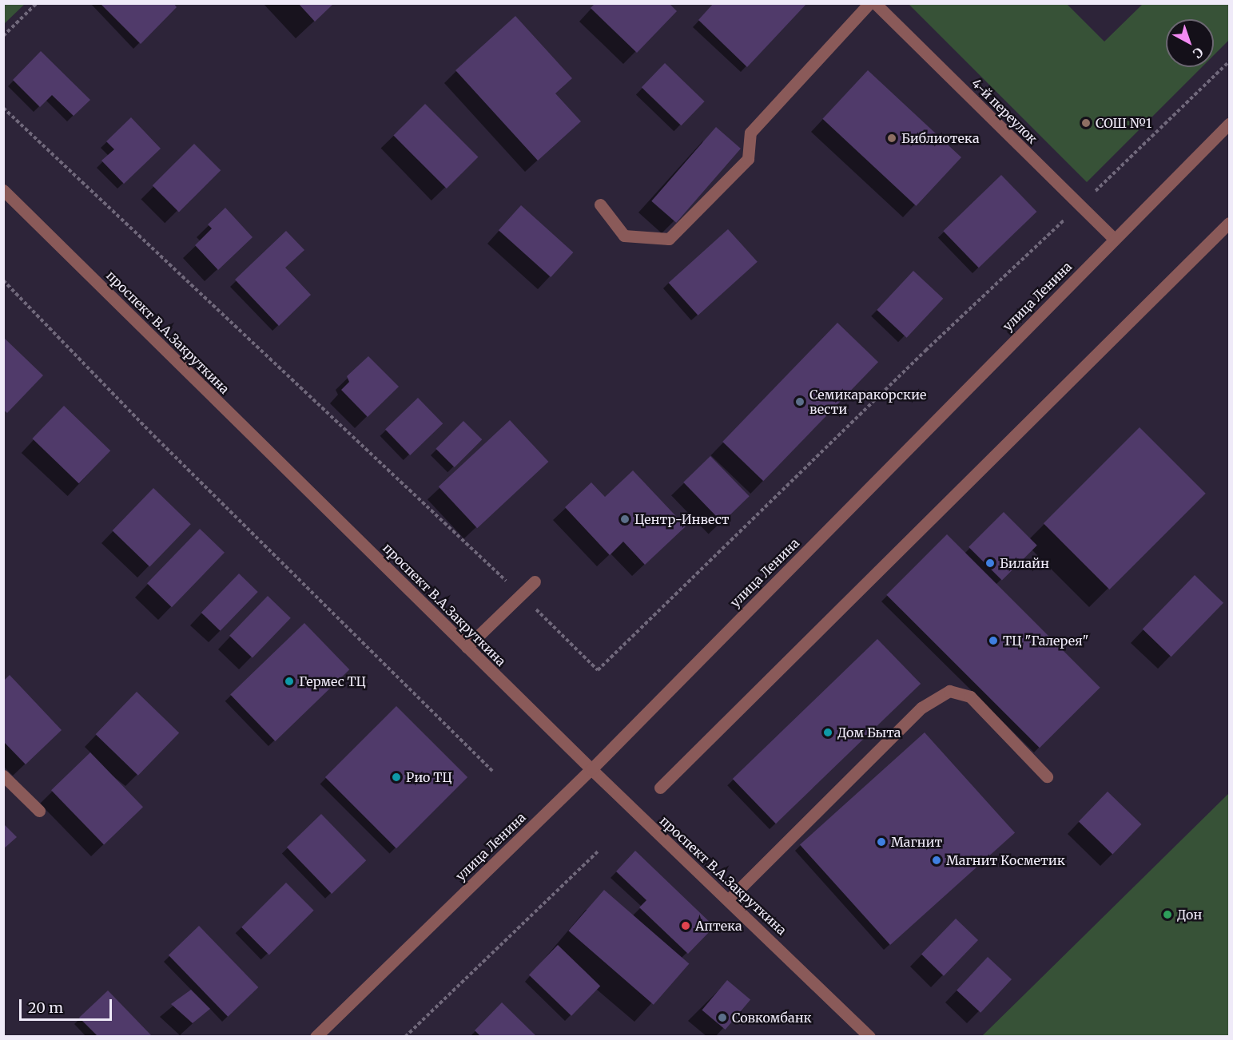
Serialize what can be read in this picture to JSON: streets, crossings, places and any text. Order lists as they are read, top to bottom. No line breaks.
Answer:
{"streets":{"street":["4-й переулок","улица Ленина","проспект В.А.Закруткина"]},"crossings":[["4-й переулок","улица Ленина"],["улица Ленина","проспект В.А.Закруткина"]],"places":["СОШ №1","Библиотека","Семикаракорские вести","Центр-Инвест","Билайн","ТЦ \"Галерея\"","Гермес ТЦ","Дом Быта","Рио ТЦ","Магнит","Магнит Косметик","Дон","Аптека","Совкомбанк"],"scale_bar":"20 m","north":"bottom right"}
